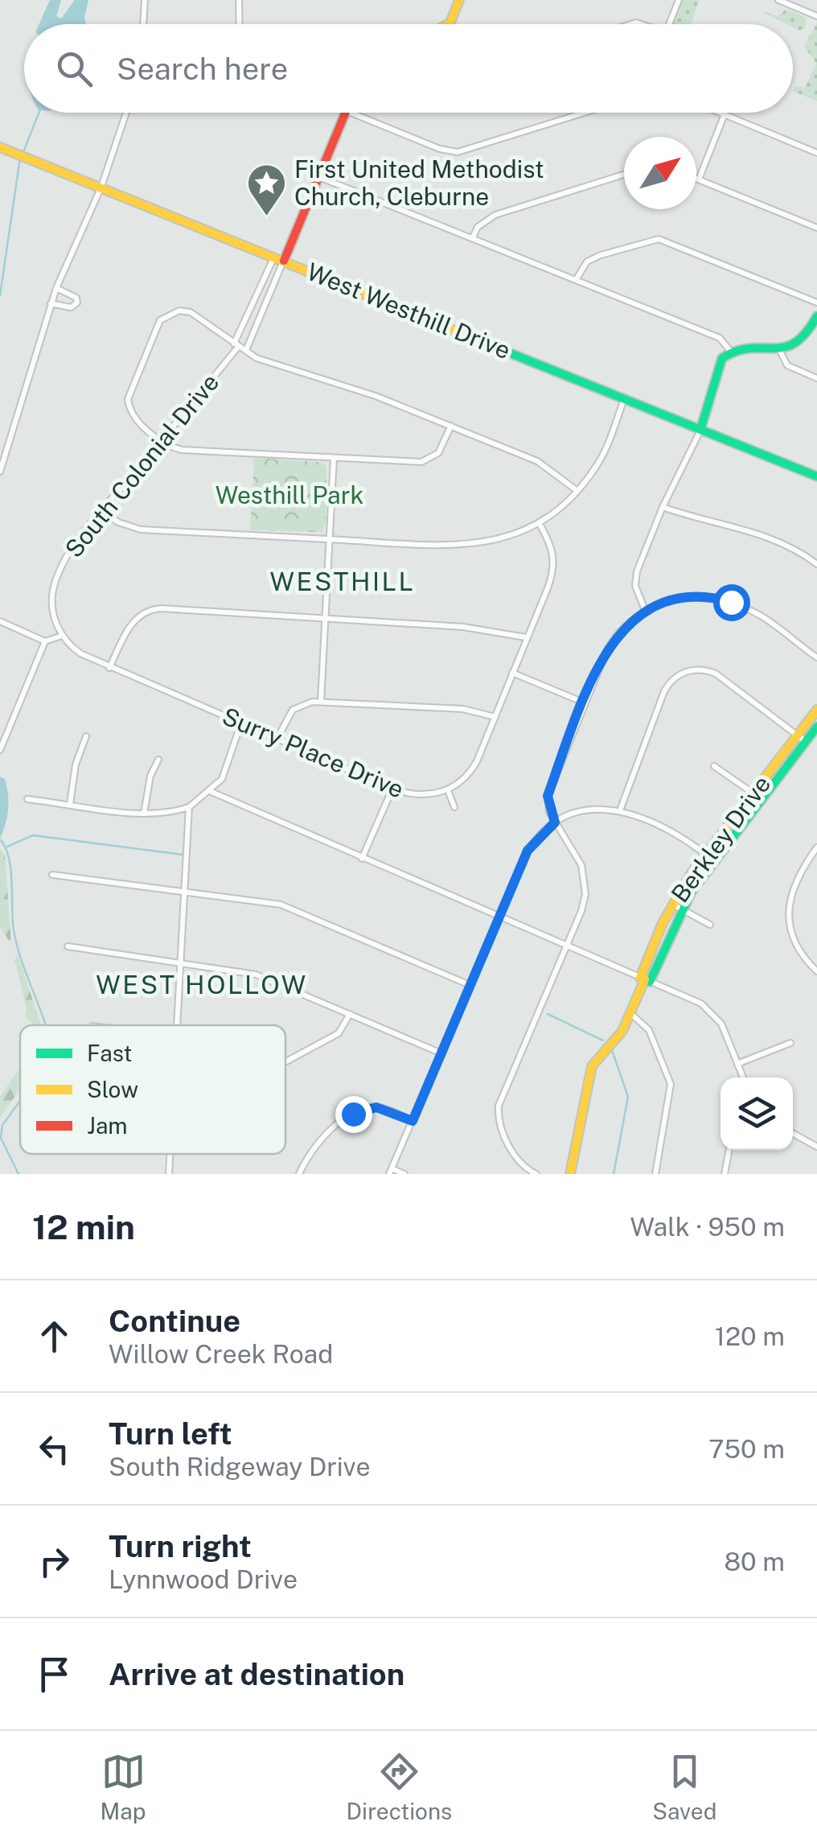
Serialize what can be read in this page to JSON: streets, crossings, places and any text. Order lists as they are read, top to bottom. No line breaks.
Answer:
{"streets":{"street":["West Westhill Drive","South Colonial Drive","Surry Place Drive","Berkley Drive"]},"crossings":[["West Westhill Drive","South Colonial Drive"],["South Colonial Drive","Surry Place Drive"]],"districts":["WESTHILL","WEST HOLLOW"],"parks":["Westhill Park"],"places":{"place":["First United Methodist Church, Cleburne"]},"legend":["Fast","Slow","Jam"],"north":"top right","page":{"search":"Search here","heading":["12 min","Walk · 950 m"],"list":[["Continue","Willow Creek Road","120 m"],["Turn left","South Ridgeway Drive","750 m"],["Turn right","Lynnwood Drive","80 m"],"Arrive at destination"],"nav":["Map","Directions","Saved"]}}
